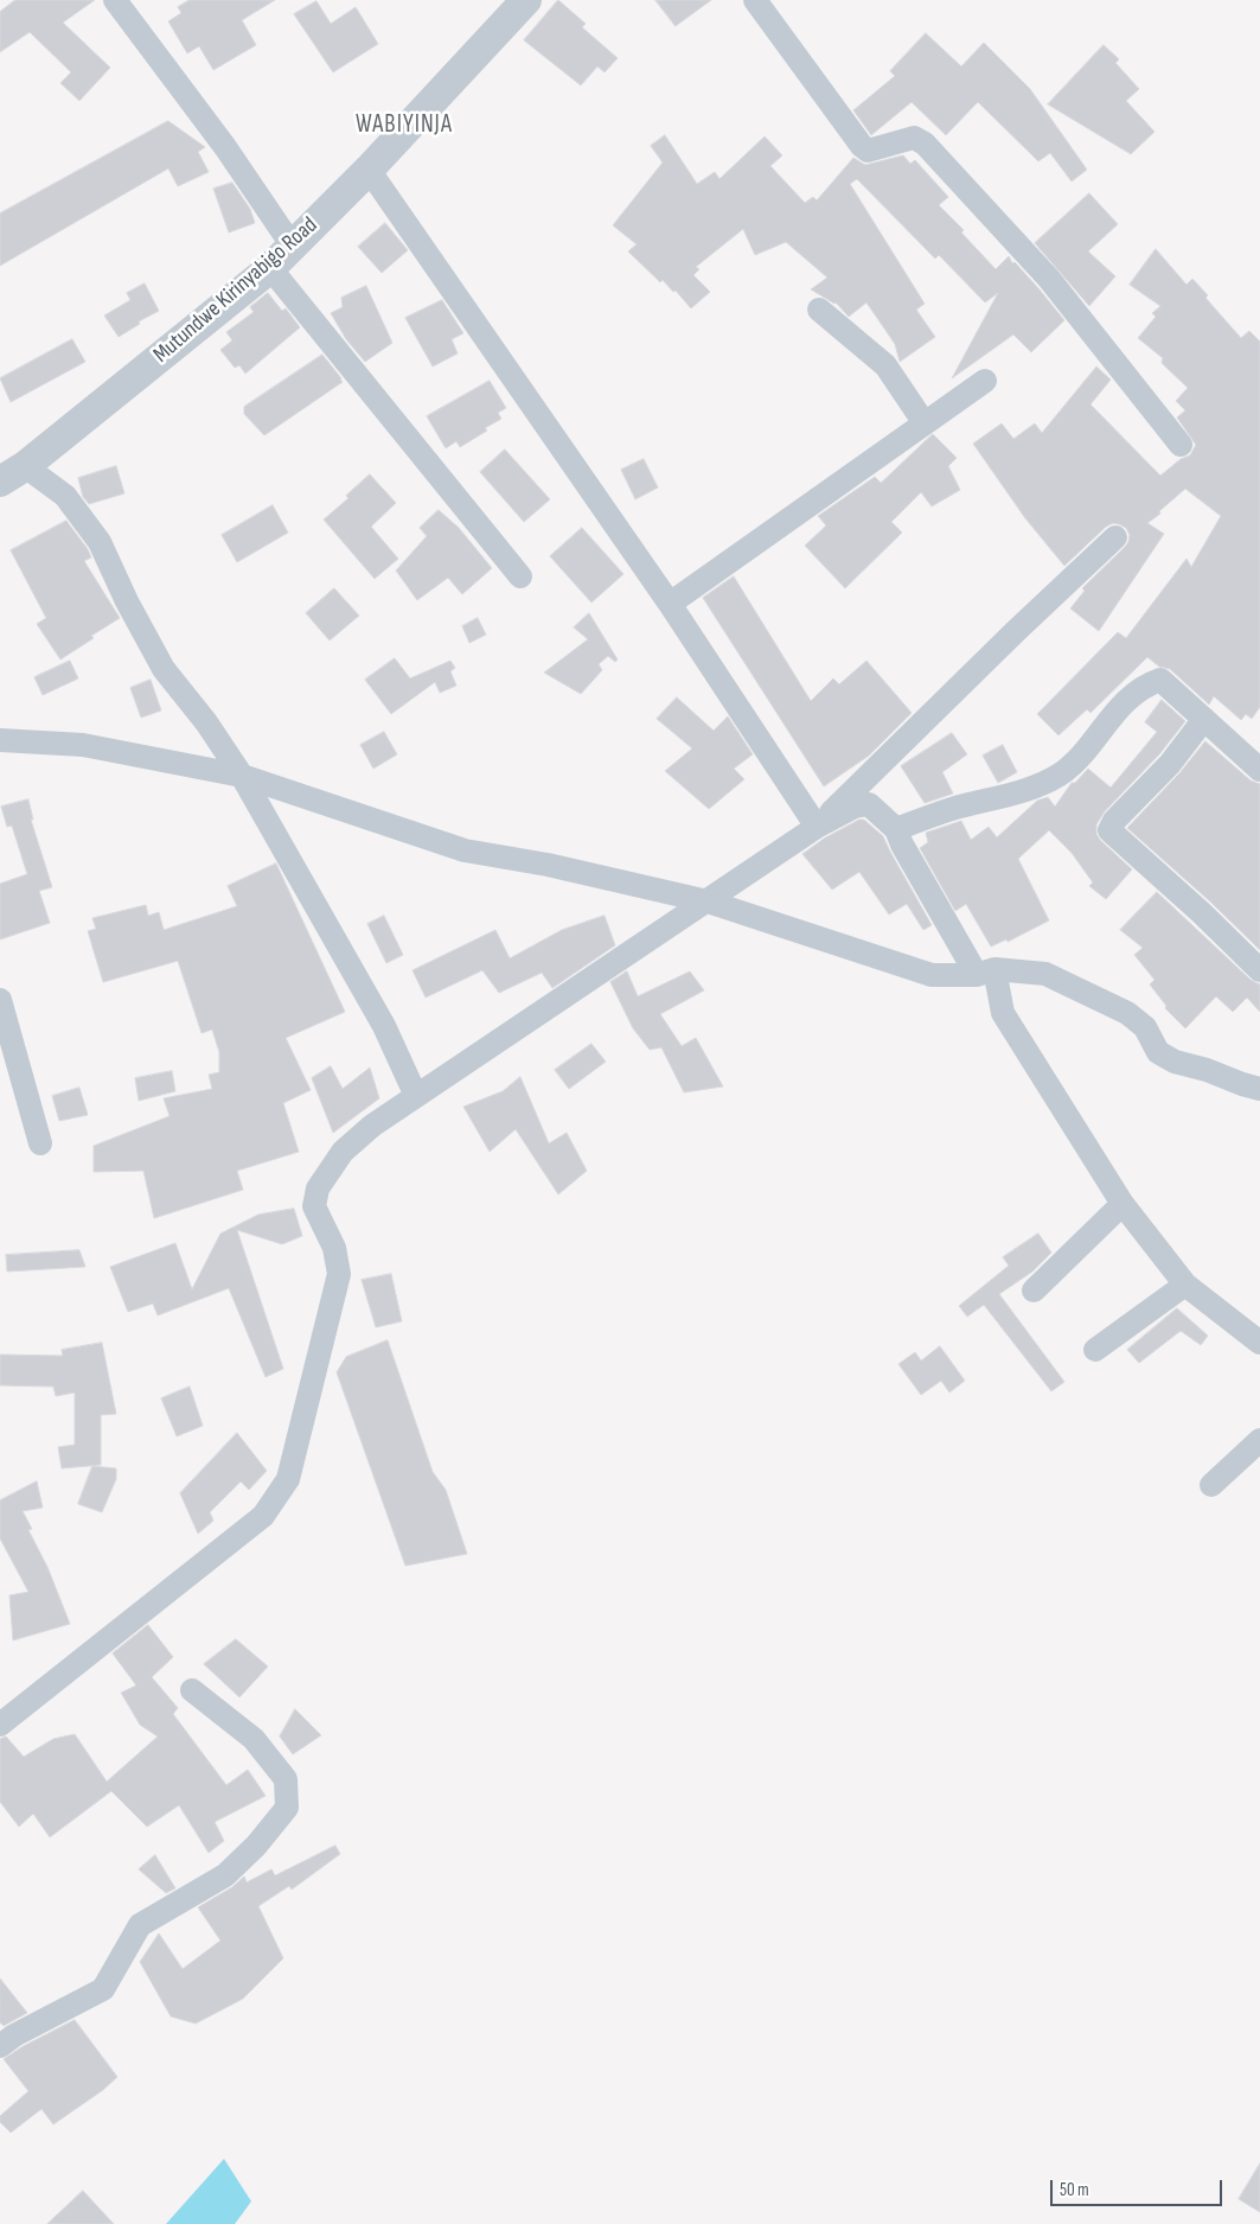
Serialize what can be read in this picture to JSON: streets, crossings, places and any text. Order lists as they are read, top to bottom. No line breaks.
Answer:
{"streets":{"street":["Mutundwe Kirinyabigo Road"]},"districts":["WABIYINJA"],"scale_bar":"50 m"}
